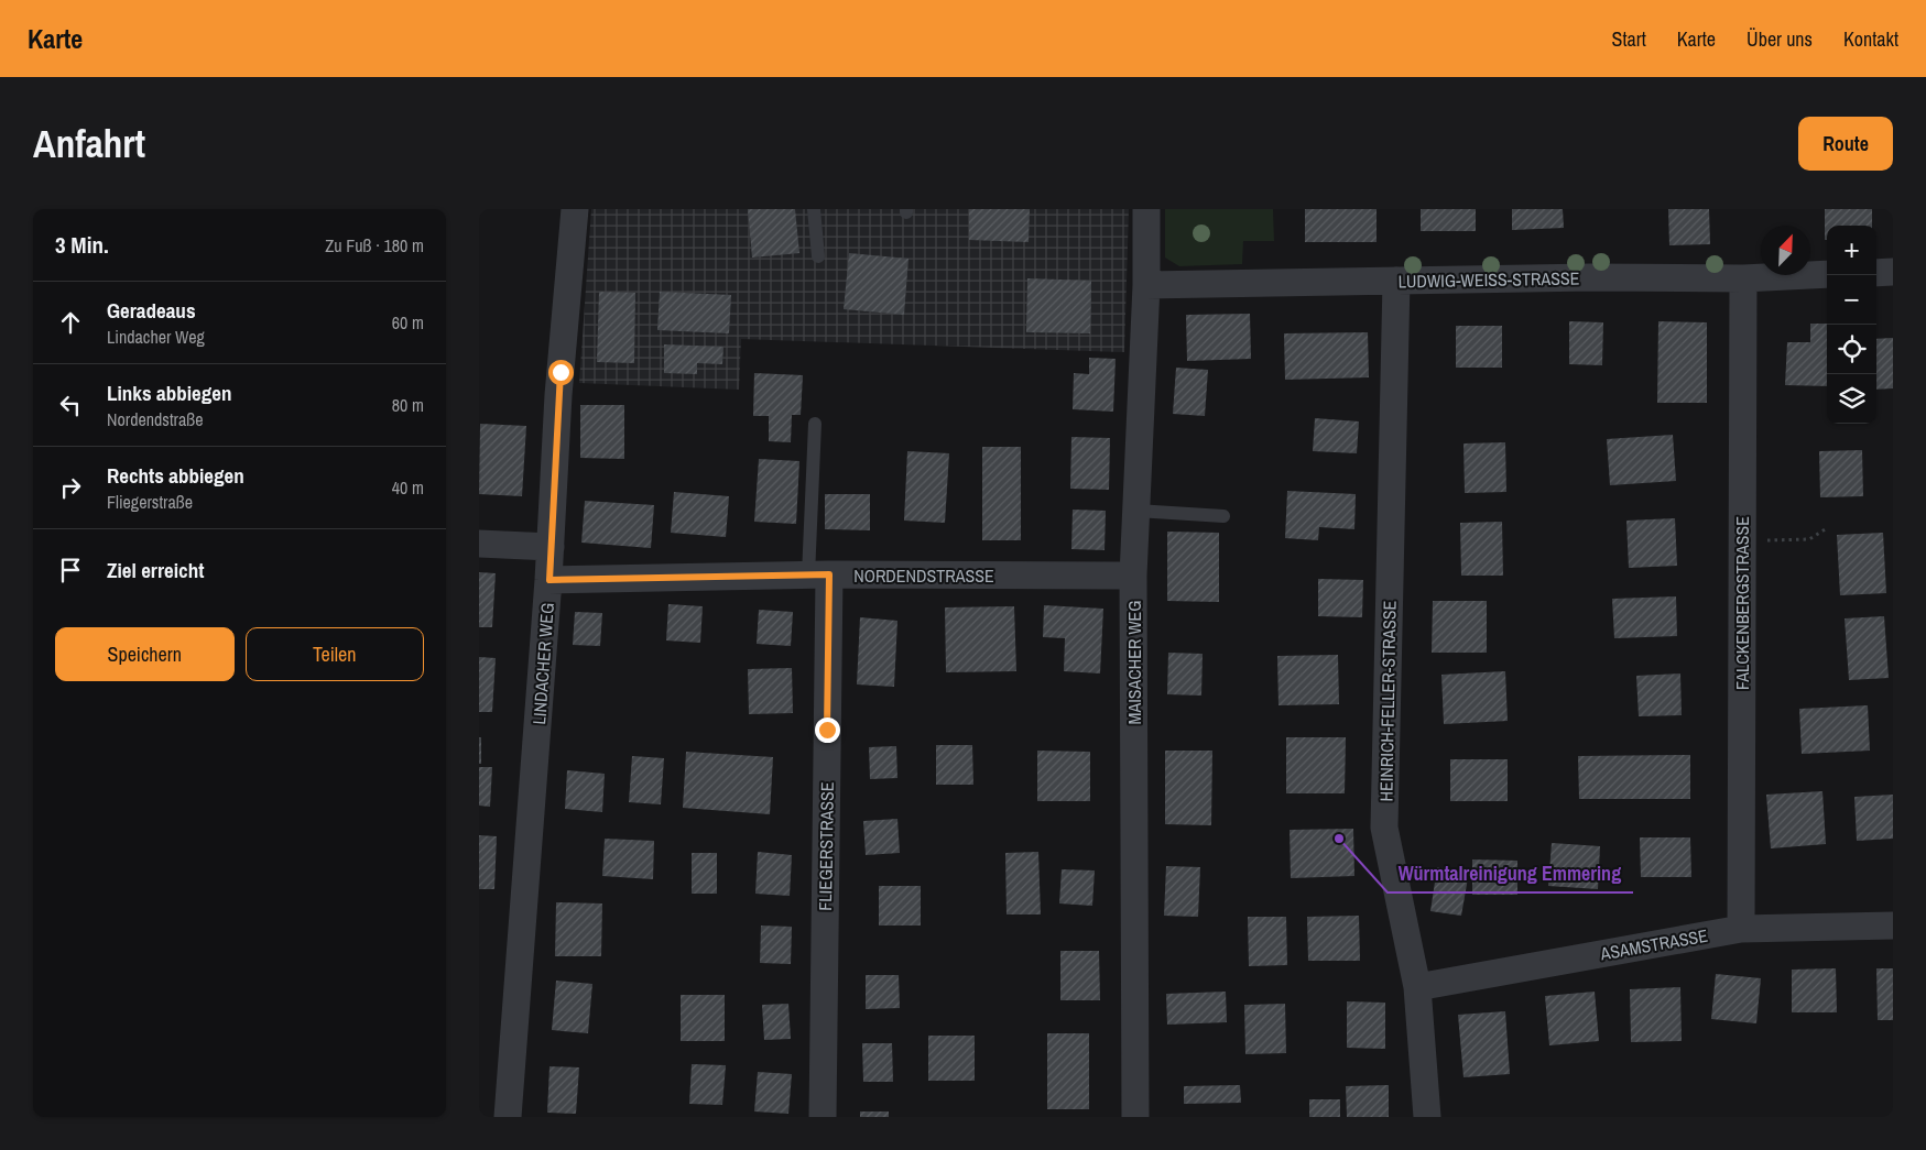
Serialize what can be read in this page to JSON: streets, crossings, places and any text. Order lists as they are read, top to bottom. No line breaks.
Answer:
{"streets":{"street":["LUDWIG-WEISS-STRASSE","NORDENDSTRASSE","FALCKENBERGSTRASSE","MAISACHER WEG","LINDACHER WEG","HEINRICH-FELLER-STRASSE","FLIEGERSTRASSE","ASAMSTRASSE"]},"crossings":[["LUDWIG-WEISS-STRASSE","FALCKENBERGSTRASSE"],["LUDWIG-WEISS-STRASSE","MAISACHER WEG"],["LUDWIG-WEISS-STRASSE","HEINRICH-FELLER-STRASSE"],["NORDENDSTRASSE","MAISACHER WEG"],["NORDENDSTRASSE","LINDACHER WEG"],["NORDENDSTRASSE","FLIEGERSTRASSE"],["FALCKENBERGSTRASSE","ASAMSTRASSE"],["HEINRICH-FELLER-STRASSE","ASAMSTRASSE"]],"places":["Würmtalreinigung Emmering"],"north":"top right","page":{"header":"Karte","nav":["Start","Karte","Über uns","Kontakt"],"buttons":["Route",["Speichern","Teilen"]],"title":"Anfahrt","heading":["3 Min.","Zu Fuß · 180 m"],"map_buttons":["+","−"],"list":[["Geradeaus","Lindacher Weg","60 m"],["Links abbiegen","Nordendstraße","80 m"],["Rechts abbiegen","Fliegerstraße","40 m"],"Ziel erreicht"]}}
